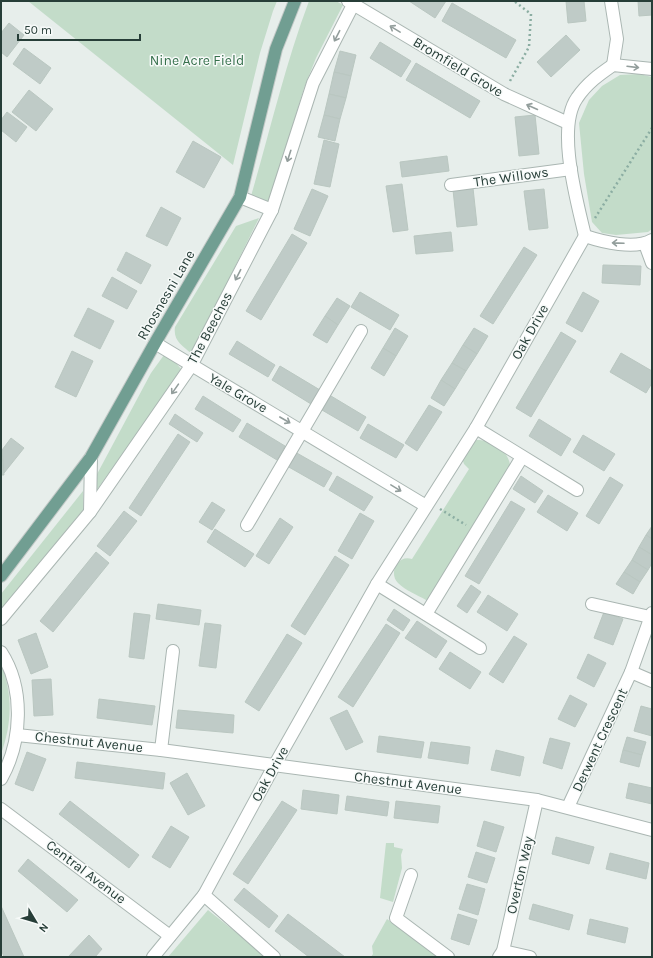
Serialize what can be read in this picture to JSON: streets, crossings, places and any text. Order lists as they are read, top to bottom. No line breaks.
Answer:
{"streets":{"main road":["Rhosnesni Lane"],"street":["Bromfield Grove","The Willows","The Beeches","Oak Drive","Yale Grove","Derwent Crescent","Chestnut Avenue","Central Avenue","Overton Way"]},"crossings":[["Bromfield Grove","The Beeches"],["Rhosnesni Lane","Yale Grove"],["The Beeches","Yale Grove"],["Oak Drive","Yale Grove"],["Oak Drive","Chestnut Avenue"],["Oak Drive","Central Avenue"],["Derwent Crescent","Chestnut Avenue"],["Chestnut Avenue","Overton Way"]],"one_way":["Bromfield Grove","The Beeches","Yale Grove"],"parks":["Nine Acre Field"],"scale_bar":"50 m","north":"bottom right"}
